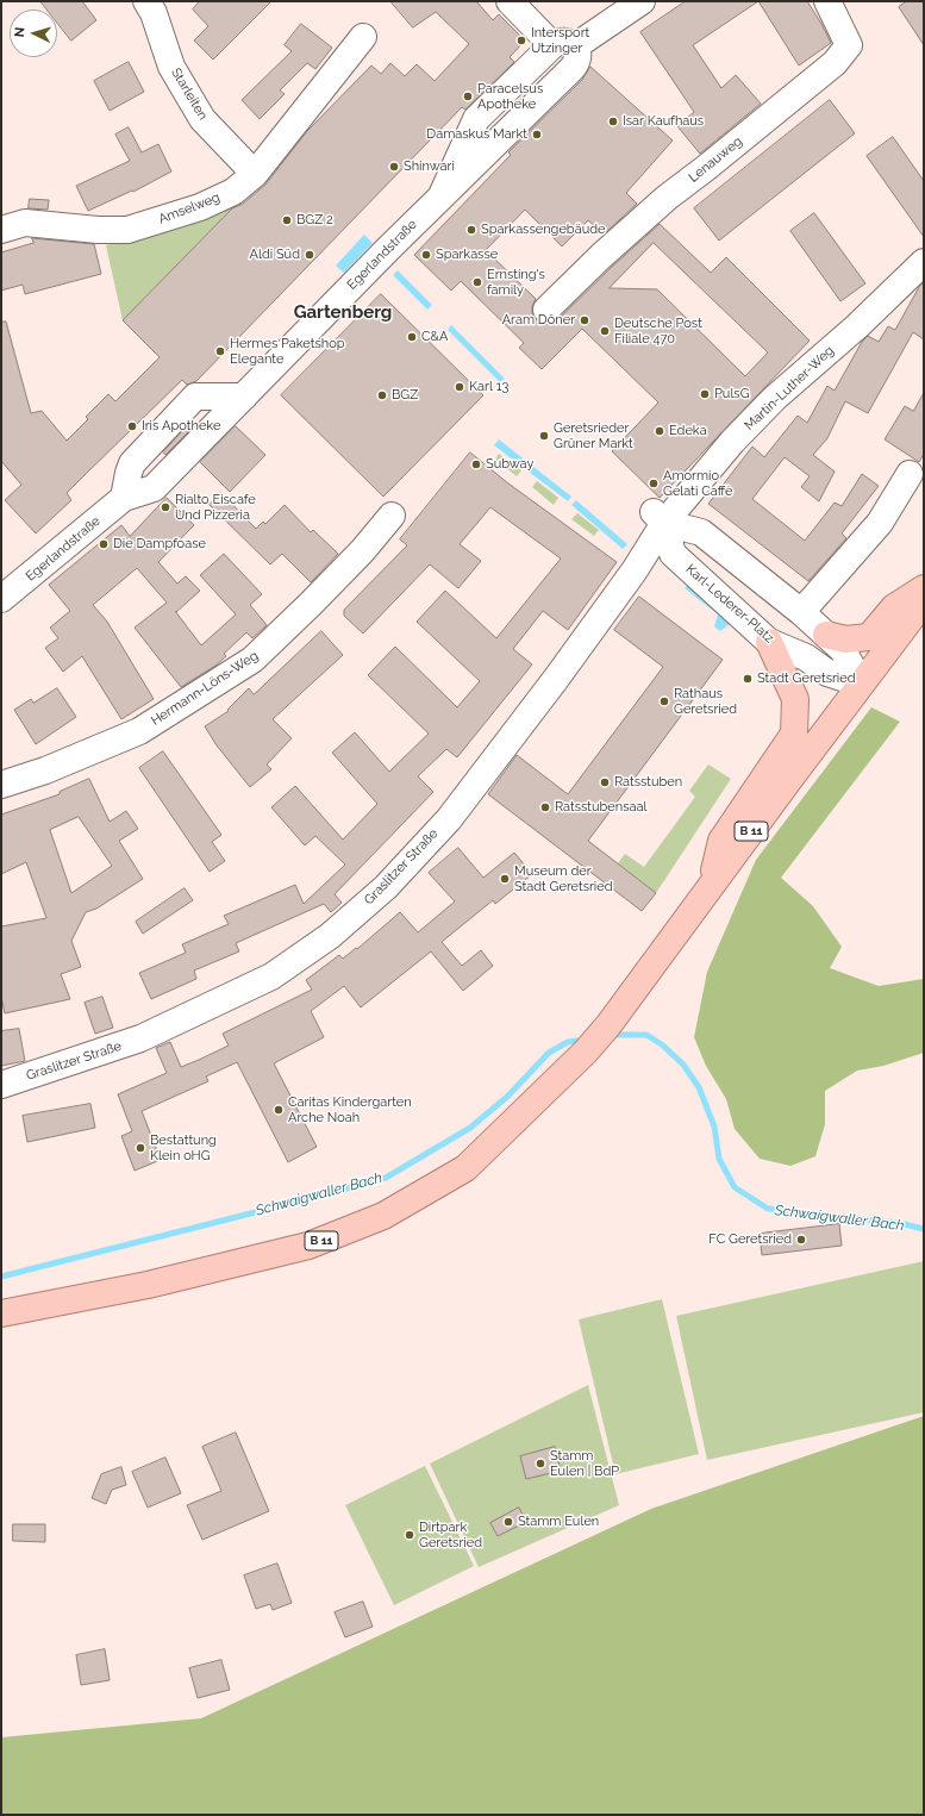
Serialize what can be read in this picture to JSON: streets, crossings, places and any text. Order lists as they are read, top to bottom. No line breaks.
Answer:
{"streets":{"main road":["B 11"],"street":["Starleiten","Lenauweg","Amselweg","Egerlandstraße","Martin-Luther-Weg","Karl-Lederer-Platz","Hermann-Löns-Weg","Graslitzer Straße"]},"crossings":[["Starleiten","Amselweg"],["Martin-Luther-Weg","Karl-Lederer-Platz"],["Martin-Luther-Weg","Graslitzer Straße"],["Karl-Lederer-Platz","B 11"],["Karl-Lederer-Platz","Graslitzer Straße"]],"districts":["Gartenberg"],"water":["Schwaigwaller Bach"],"places":["Intersport Utzinger","Paracelsus Apotheke","Isar Kaufhaus","Damaskus Markt","Shinwari","BGZ 2","Sparkassengebäude","Aldi Süd","Sparkasse","Ernsting's family","Aram Döner","Deutsche Post Filiale 470","C&A","Hermes Paketshop Elegante","Karl 13","PulsG","BGZ","Iris Apotheke","Edeka","Geretsrieder Grüner Markt","Subway","Amormio Gelati Caffè","Rialto Eiscafe Und Pizzeria","Die Dampfoase","Stadt Geretsried","Rathaus Geretsried","Ratsstuben","Ratsstubensaal","Museum der Stadt Geretsried","Caritas Kindergarten Arche Noah","Bestattung Klein oHG","FC Geretsried","Stamm Eulen | BdP","Stamm Eulen","Dirtpark Geretsried"],"north":"left"}
